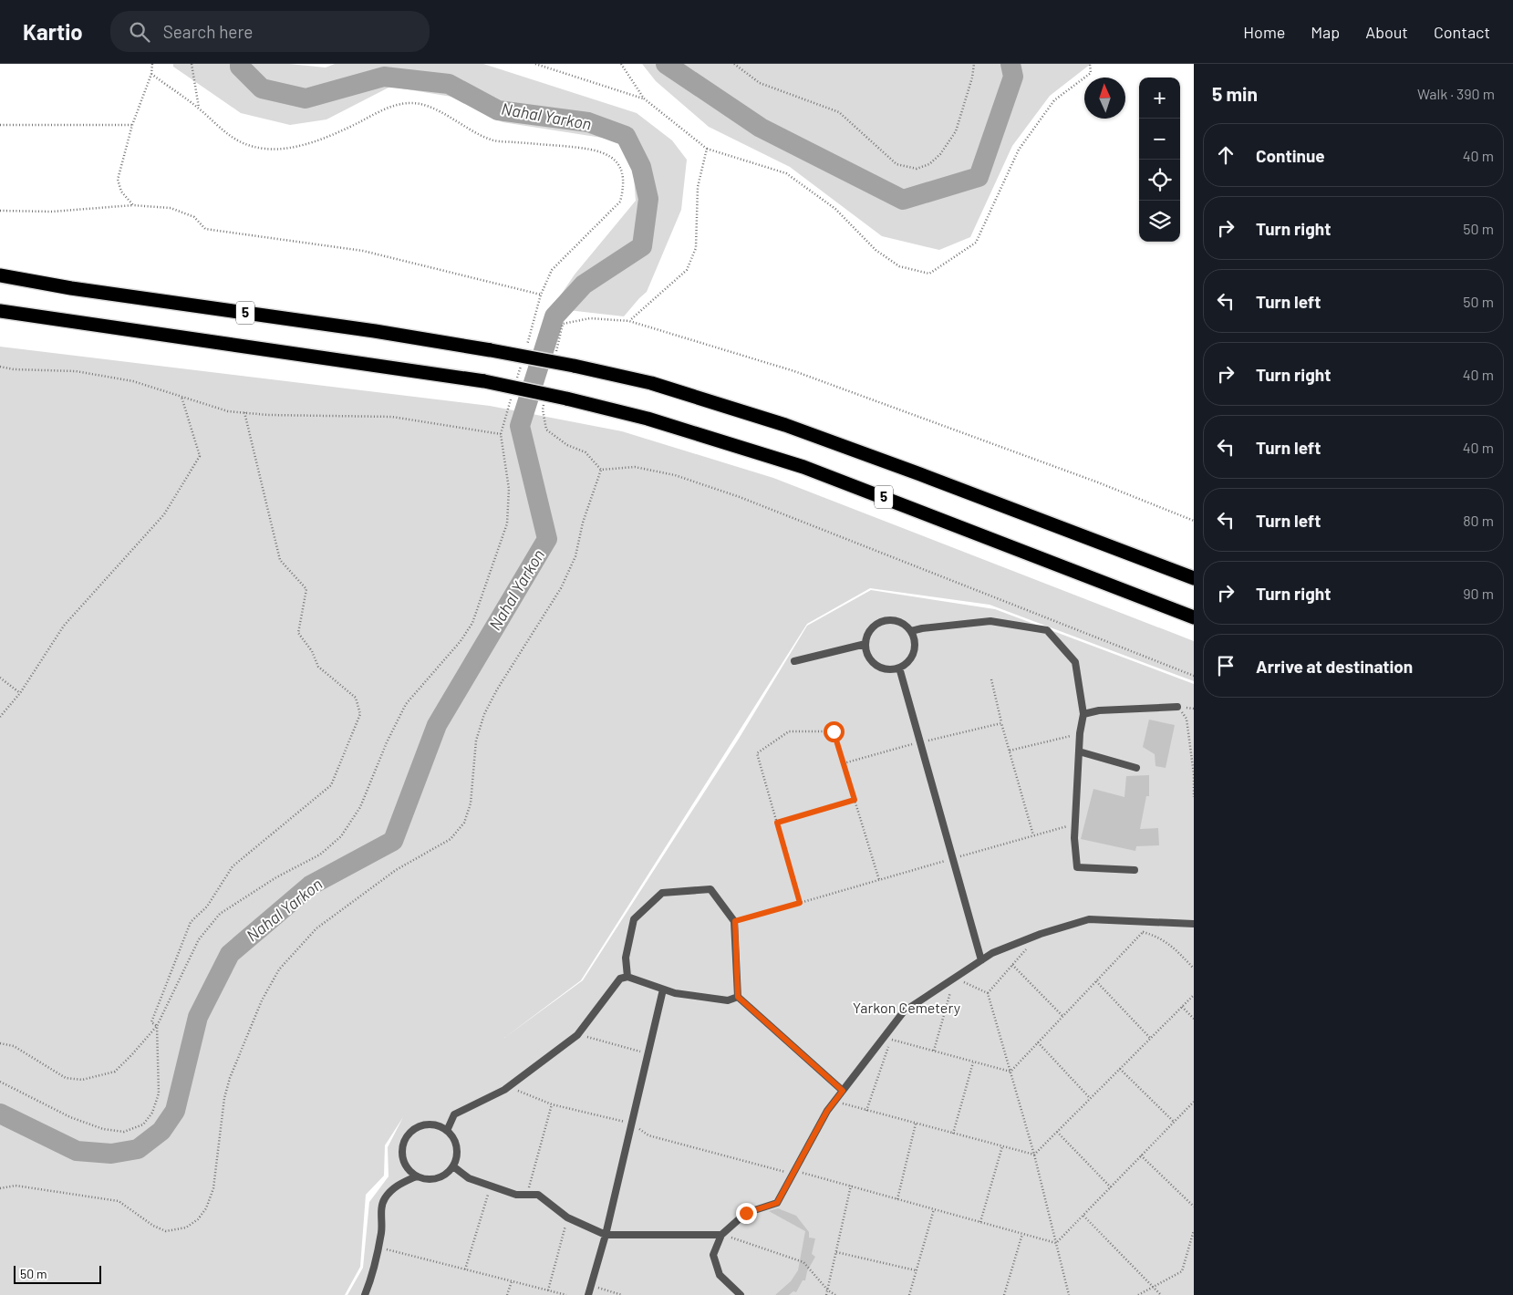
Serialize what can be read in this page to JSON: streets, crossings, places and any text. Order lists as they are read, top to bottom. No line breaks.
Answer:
{"streets":{"highway":["5"]},"water":["Nahal Yarkon"],"parks":["Yarkon Cemetery"],"scale_bar":"50 m","north":"top","page":{"header":"Kartio","search":"Search here","nav":["Home","Map","About","Contact"],"heading":["5 min","Walk · 390 m"],"map_buttons":["+","−"],"list":[["Continue","40 m"],["Turn right","50 m"],["Turn left","50 m"],["Turn right","40 m"],["Turn left","40 m"],["Turn left","80 m"],["Turn right","90 m"],"Arrive at destination"],"scale":"50 m"}}
